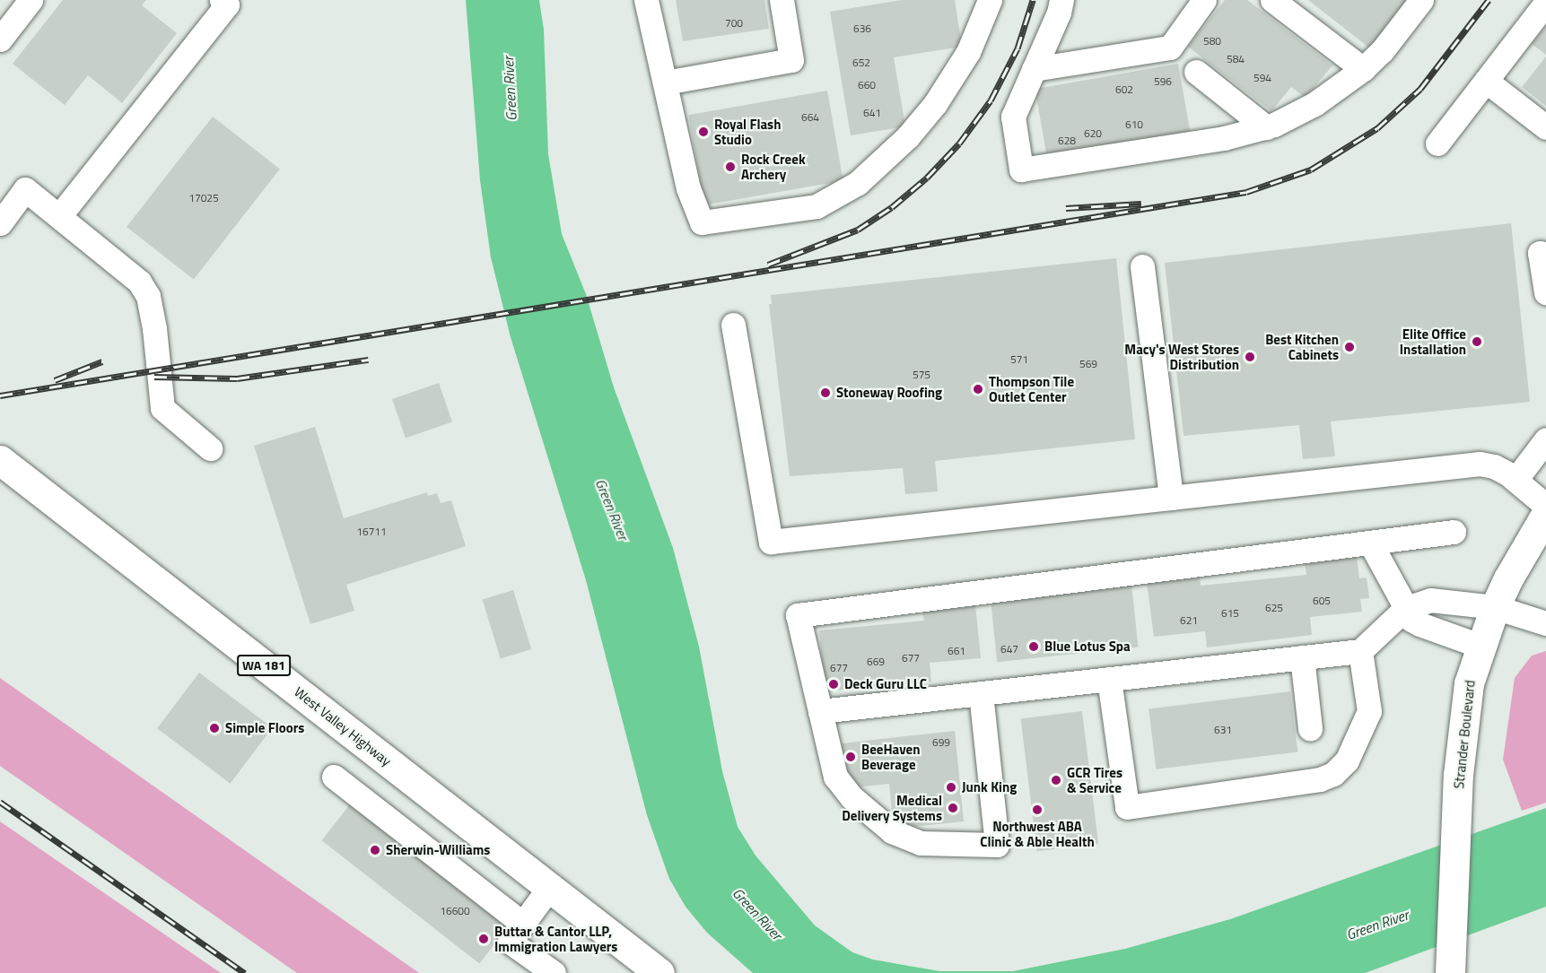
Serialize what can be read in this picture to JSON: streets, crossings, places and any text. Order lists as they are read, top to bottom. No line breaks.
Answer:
{"streets":{"main road":["WA 181","West Valley Highway","Strander Boulevard"]},"water":["Green River"],"places":["Royal Flash Studio","Rock Creek Archery","Elite Office Installation","Best Kitchen Cabinets","Macy's West Stores Distribution","Thompson Tile Outlet Center","Stoneway Roofing","Blue Lotus Spa","Deck Guru LLC","Simple Floors","BeeHaven Beverage","GCR Tires & Service","Junk King","Medical Delivery Systems","Northwest ABA Clinic & Able Health","Sherwin-Williams","Buttar & Cantor LLP, Immigration Lawyers"],"house_numbers":["700","636","580","584","652","594","596","660","602","641","664","610","620","628","17025","571","569","575","16711","605","625","615","621","647","661","677","669","677","631","699","16600"]}
